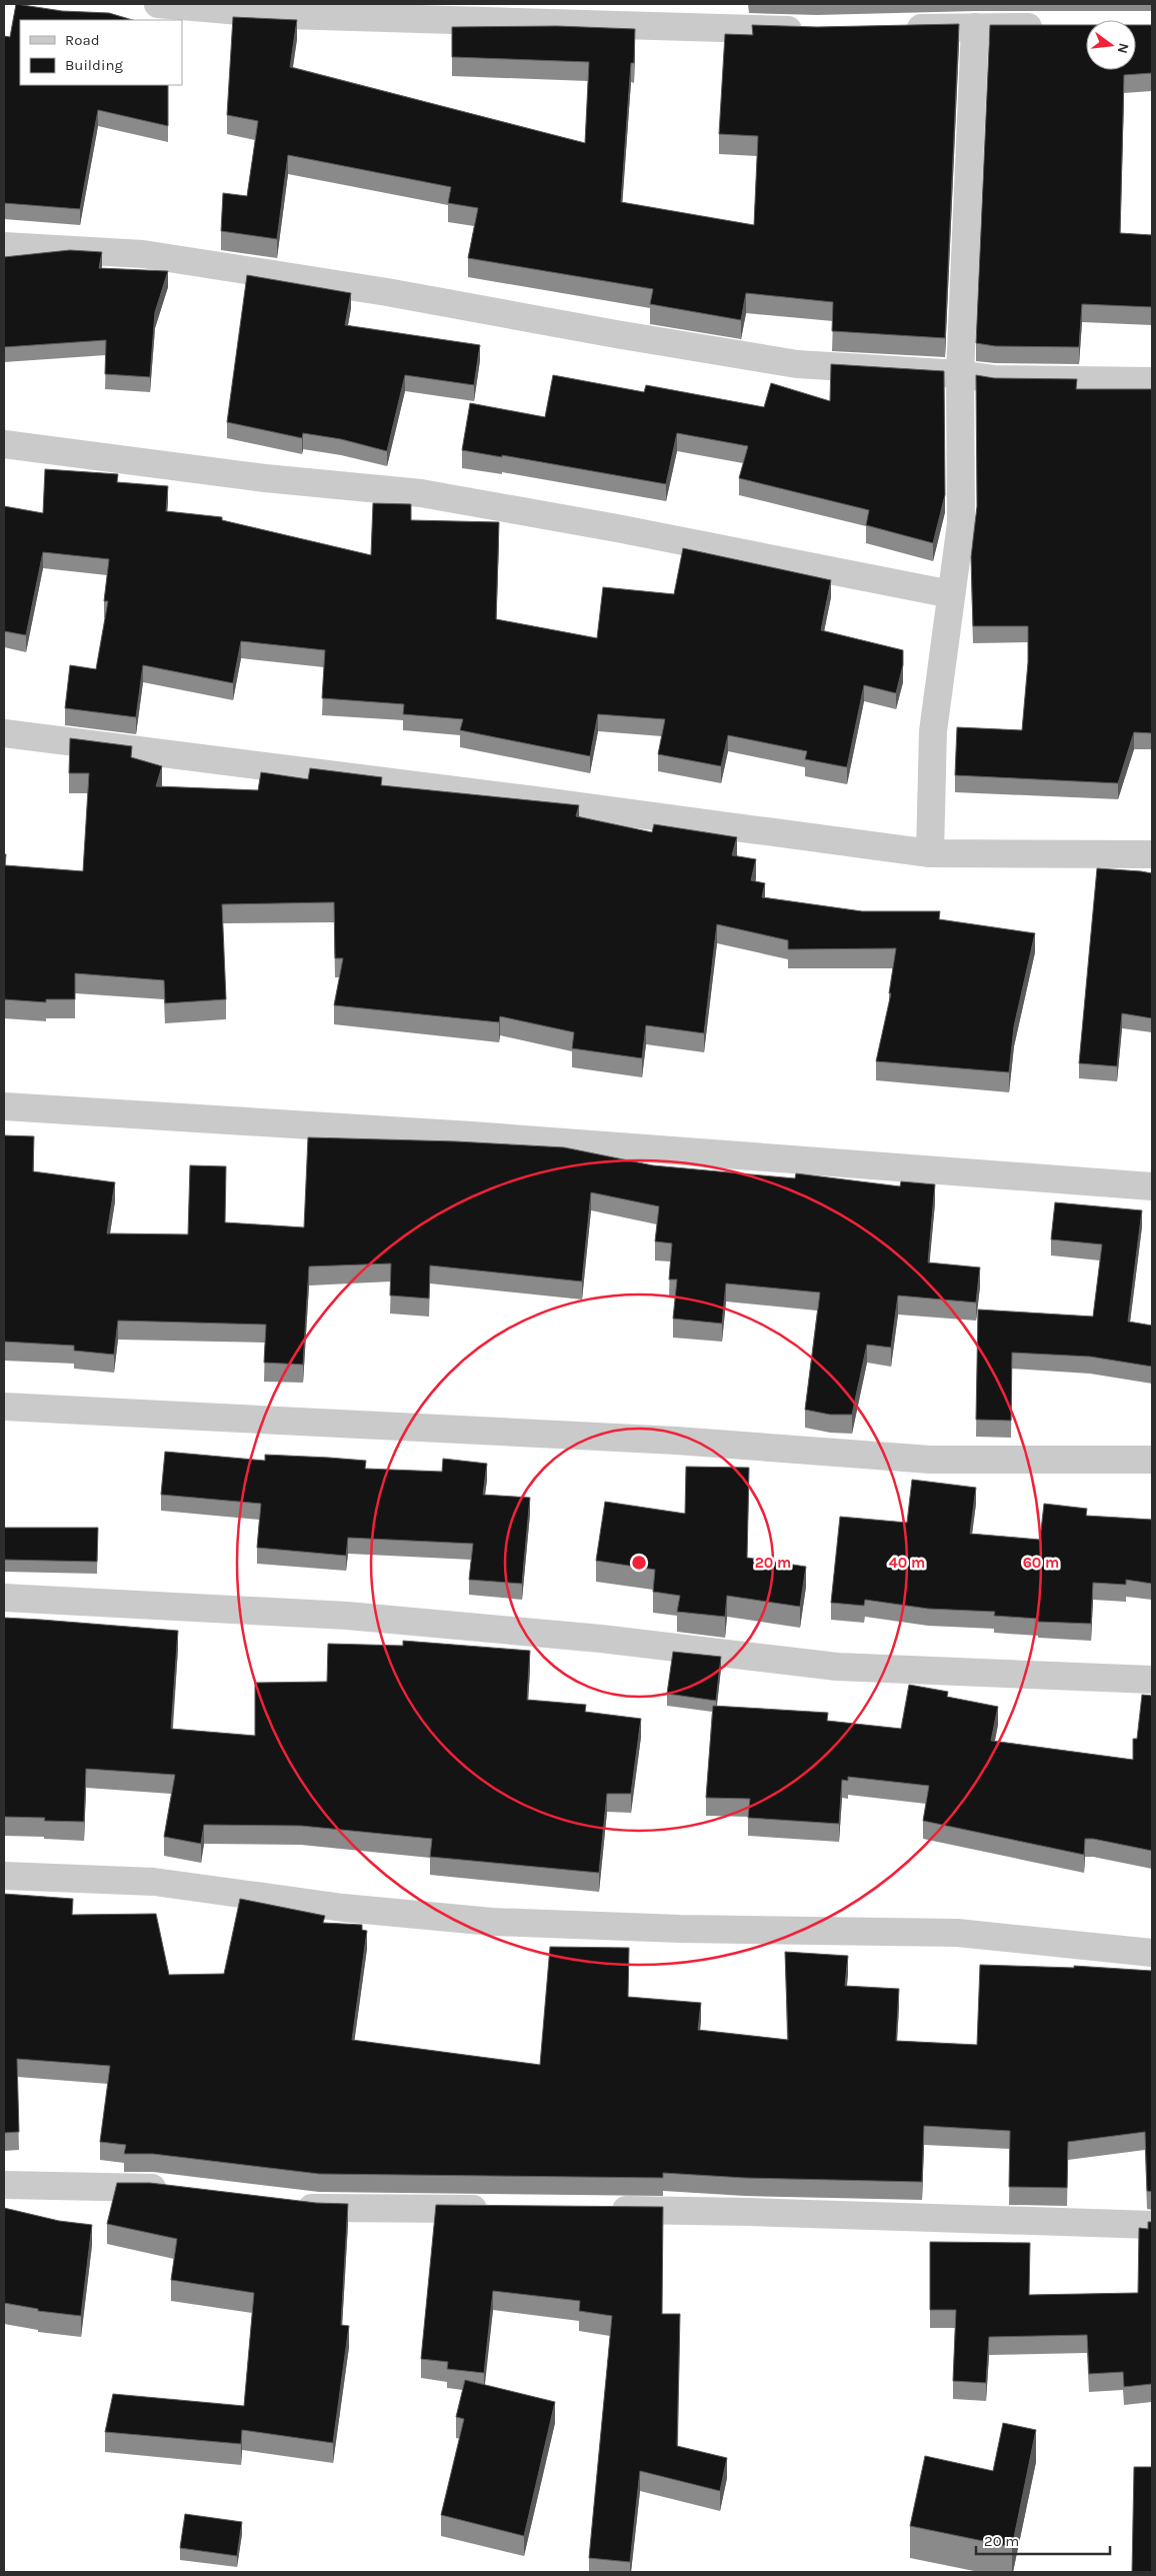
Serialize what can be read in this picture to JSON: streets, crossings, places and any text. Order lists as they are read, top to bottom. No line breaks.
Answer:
{"legend":["Road","Building"],"scale_bar":"20 m","north":"right","rings":["20 m","40 m","60 m"]}
